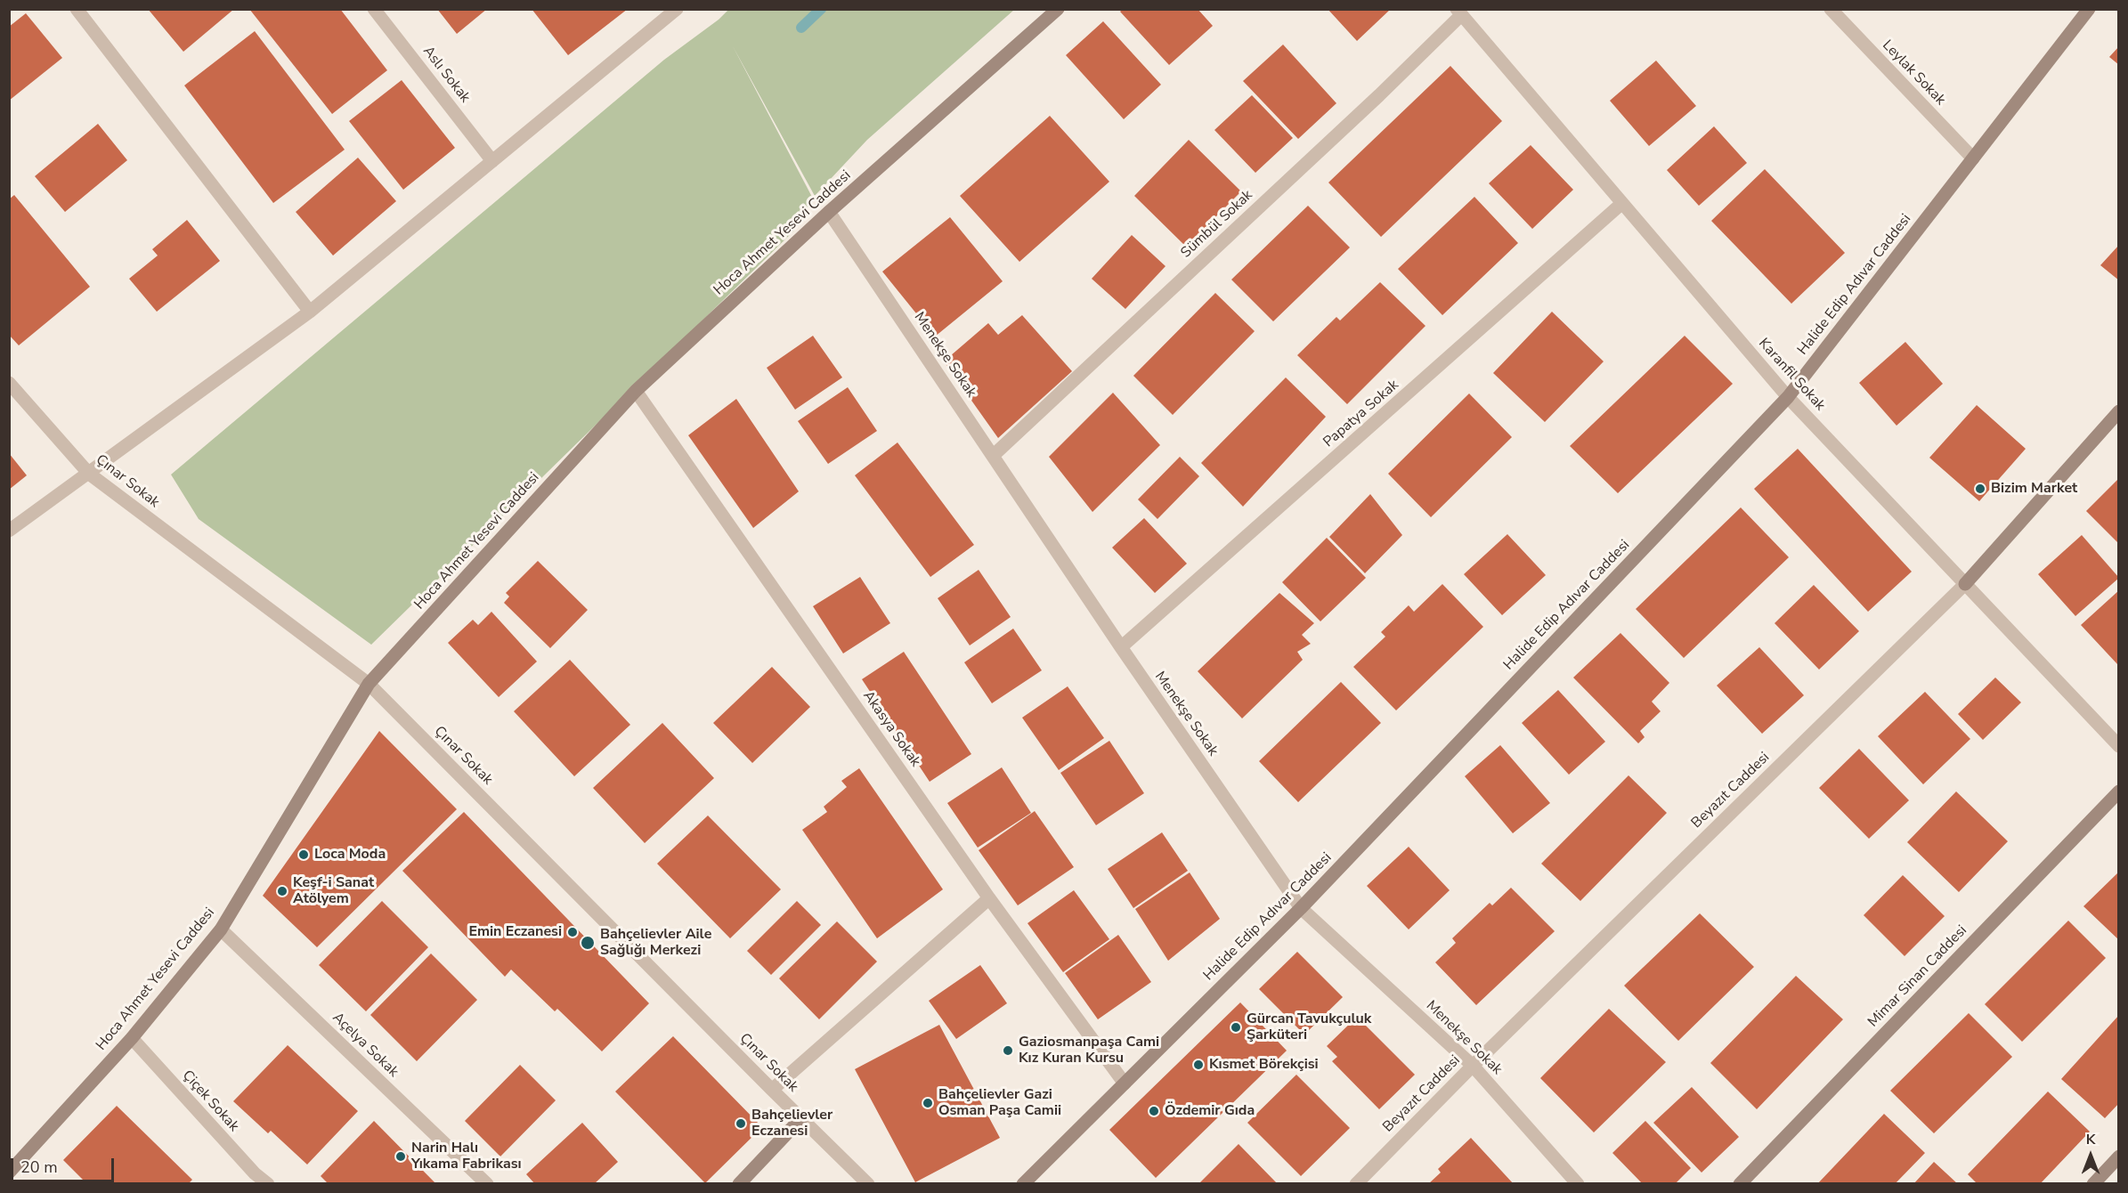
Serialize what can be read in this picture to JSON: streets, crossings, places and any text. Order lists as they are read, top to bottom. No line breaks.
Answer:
{"streets":{"street":["Leylak Sokak","Aslı Sokak","Sümbül Sokak","Hoca Ahmet Yesevi Caddesi","Halide Edip Adıvar Caddesi","Menekşe Sokak","Karanfil Sokak","Papatya Sokak","Çınar Sokak","Akasya Sokak","Beyazıt Caddesi","Mimar Sinan Caddesi","Açelya Sokak","Çiçek Sokak"]},"crossings":[["Leylak Sokak","Halide Edip Adıvar Caddesi"],["Sümbül Sokak","Menekşe Sokak"],["Sümbül Sokak","Karanfil Sokak"],["Hoca Ahmet Yesevi Caddesi","Menekşe Sokak"],["Hoca Ahmet Yesevi Caddesi","Çınar Sokak"],["Hoca Ahmet Yesevi Caddesi","Akasya Sokak"],["Hoca Ahmet Yesevi Caddesi","Açelya Sokak"],["Hoca Ahmet Yesevi Caddesi","Çiçek Sokak"],["Halide Edip Adıvar Caddesi","Menekşe Sokak"],["Halide Edip Adıvar Caddesi","Karanfil Sokak"],["Halide Edip Adıvar Caddesi","Akasya Sokak"],["Menekşe Sokak","Papatya Sokak"],["Menekşe Sokak","Beyazıt Caddesi"],["Karanfil Sokak","Papatya Sokak"],["Karanfil Sokak","Beyazıt Caddesi"]],"places":["Bizim Market","Loca Moda","Keşf-i Sanat Atölyem","Emin Eczanesi","Bahçelievler Aile Sağlığı Merkezi","Gürcan Tavukçuluk Şarküteri","Gaziosmanpaşa Cami Kız Kuran Kursu","Kısmet Börekçisi","Bahçelievler Gazi Osman Paşa Camii","Özdemir Gıda","Bahçelievler Eczanesi","Narin Halı Yıkama Fabrikası"],"scale_bar":"20 m","north":"top"}
